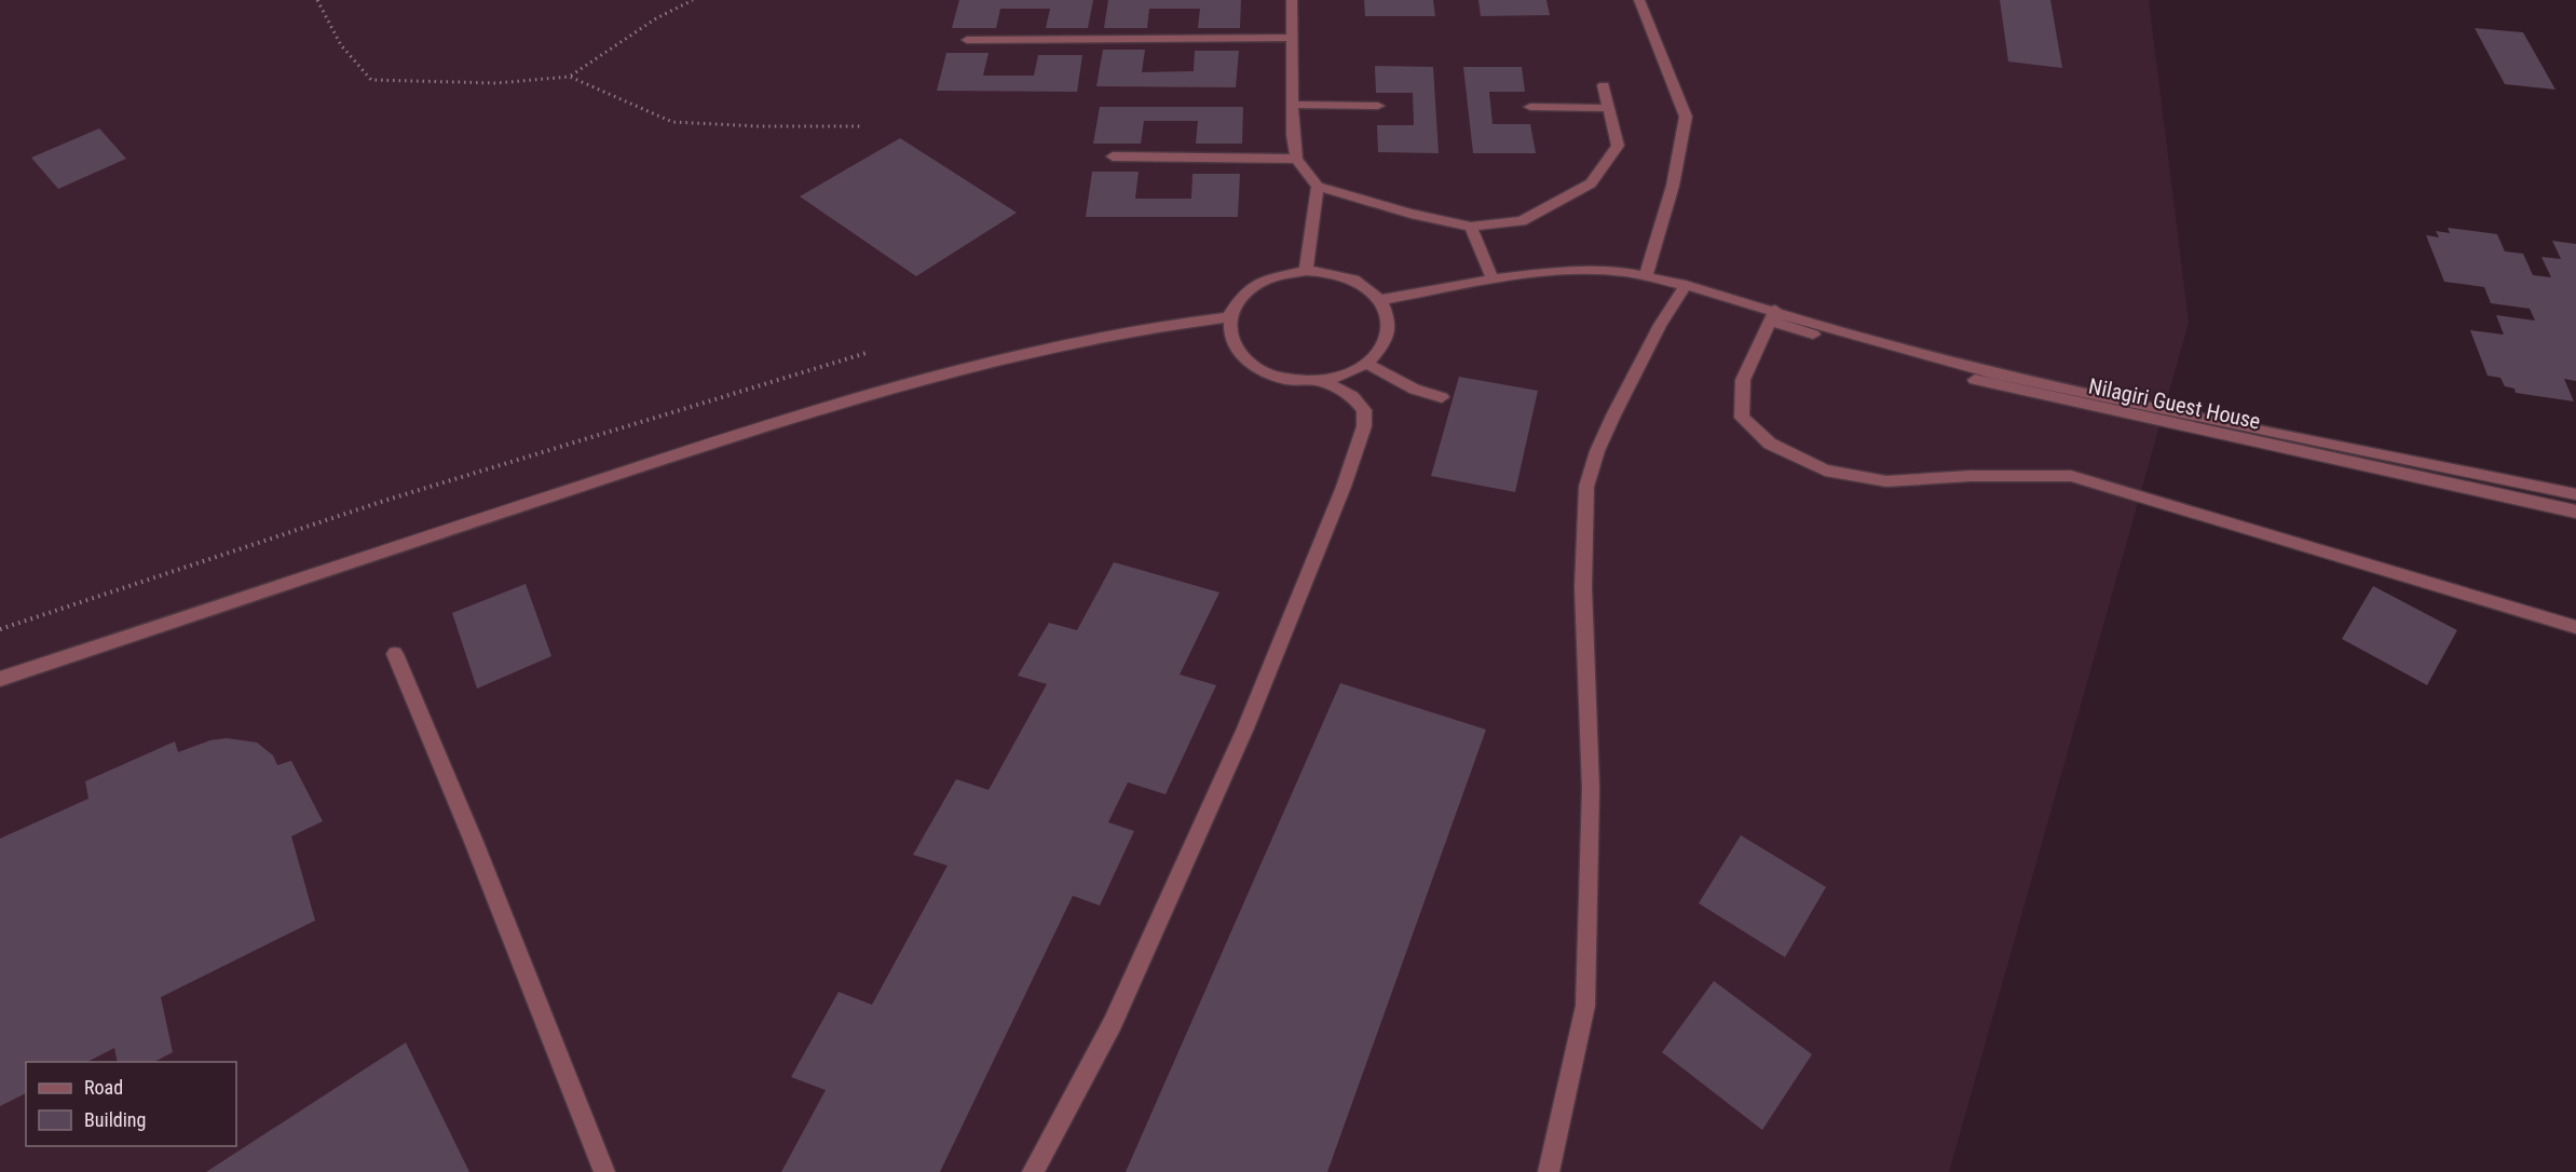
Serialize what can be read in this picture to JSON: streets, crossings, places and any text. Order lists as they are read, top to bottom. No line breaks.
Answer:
{"streets":{"street":["Nilagiri Guest House"]},"legend":["Road","Building"]}
